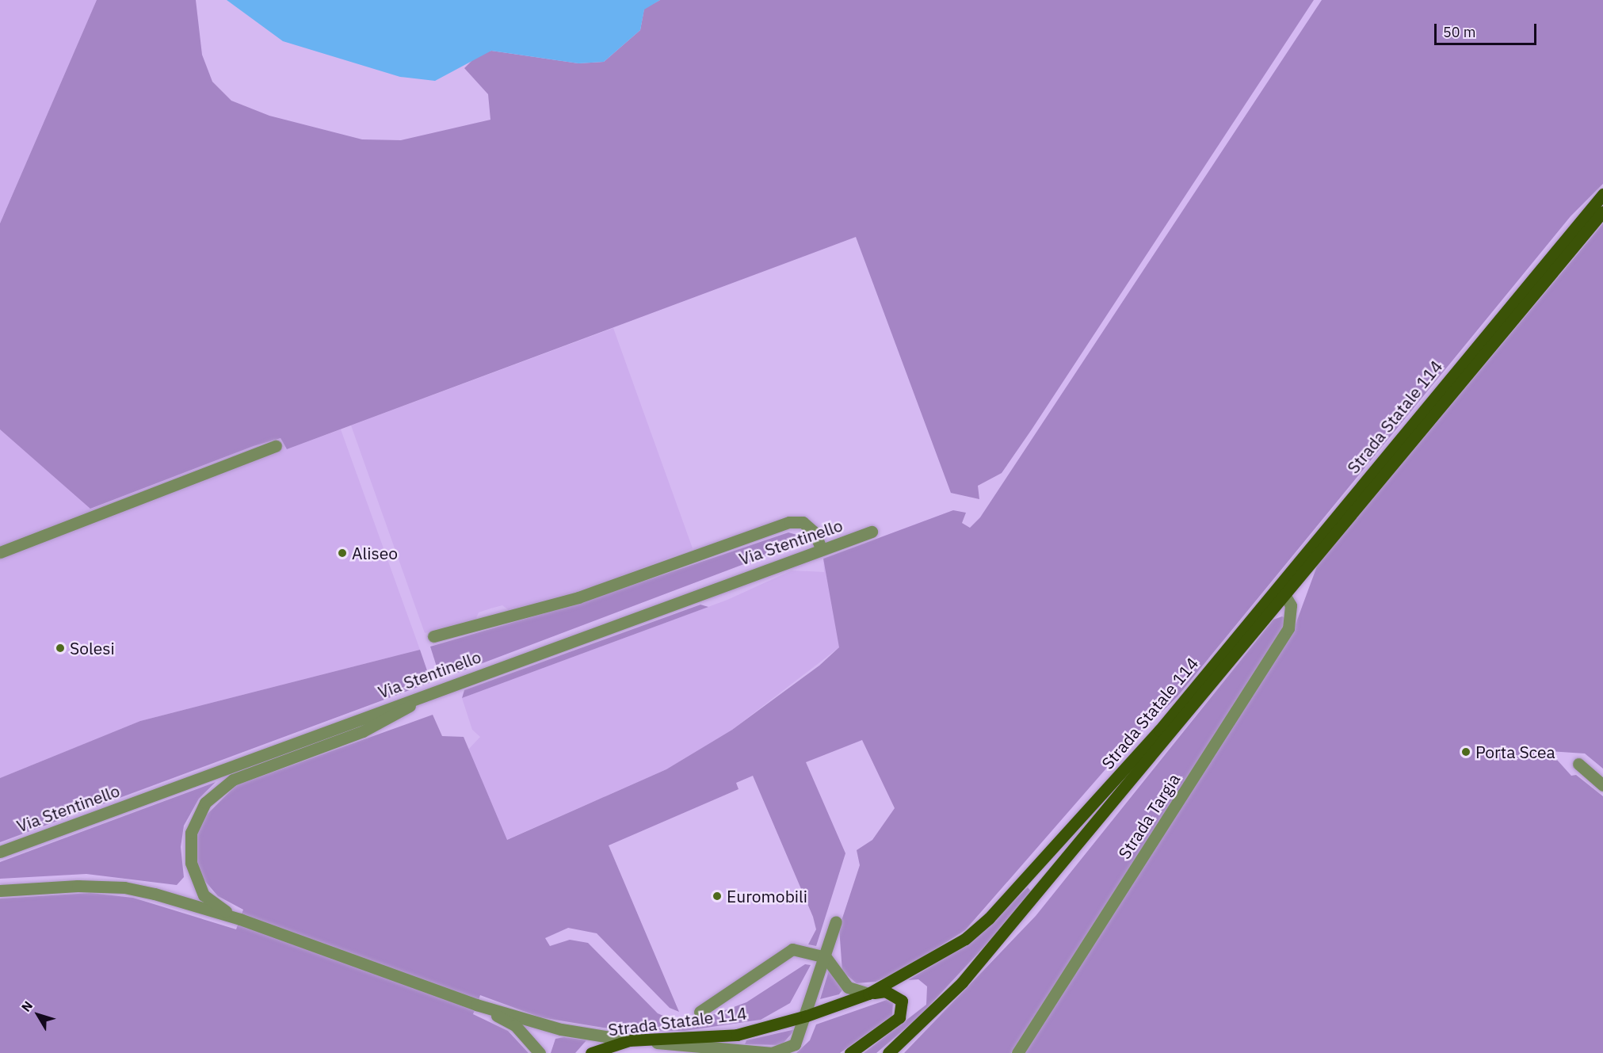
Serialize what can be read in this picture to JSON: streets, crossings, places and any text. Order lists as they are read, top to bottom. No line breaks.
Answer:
{"streets":{"main road":["Strada Statale 114"],"street":["Via Stentinello","Strada Targia"]},"crossings":[["Strada Statale 114","Strada Targia"]],"places":["Aliseo","Solesi","Porta Scea","Euromobili"],"scale_bar":"50 m","north":"top left"}
